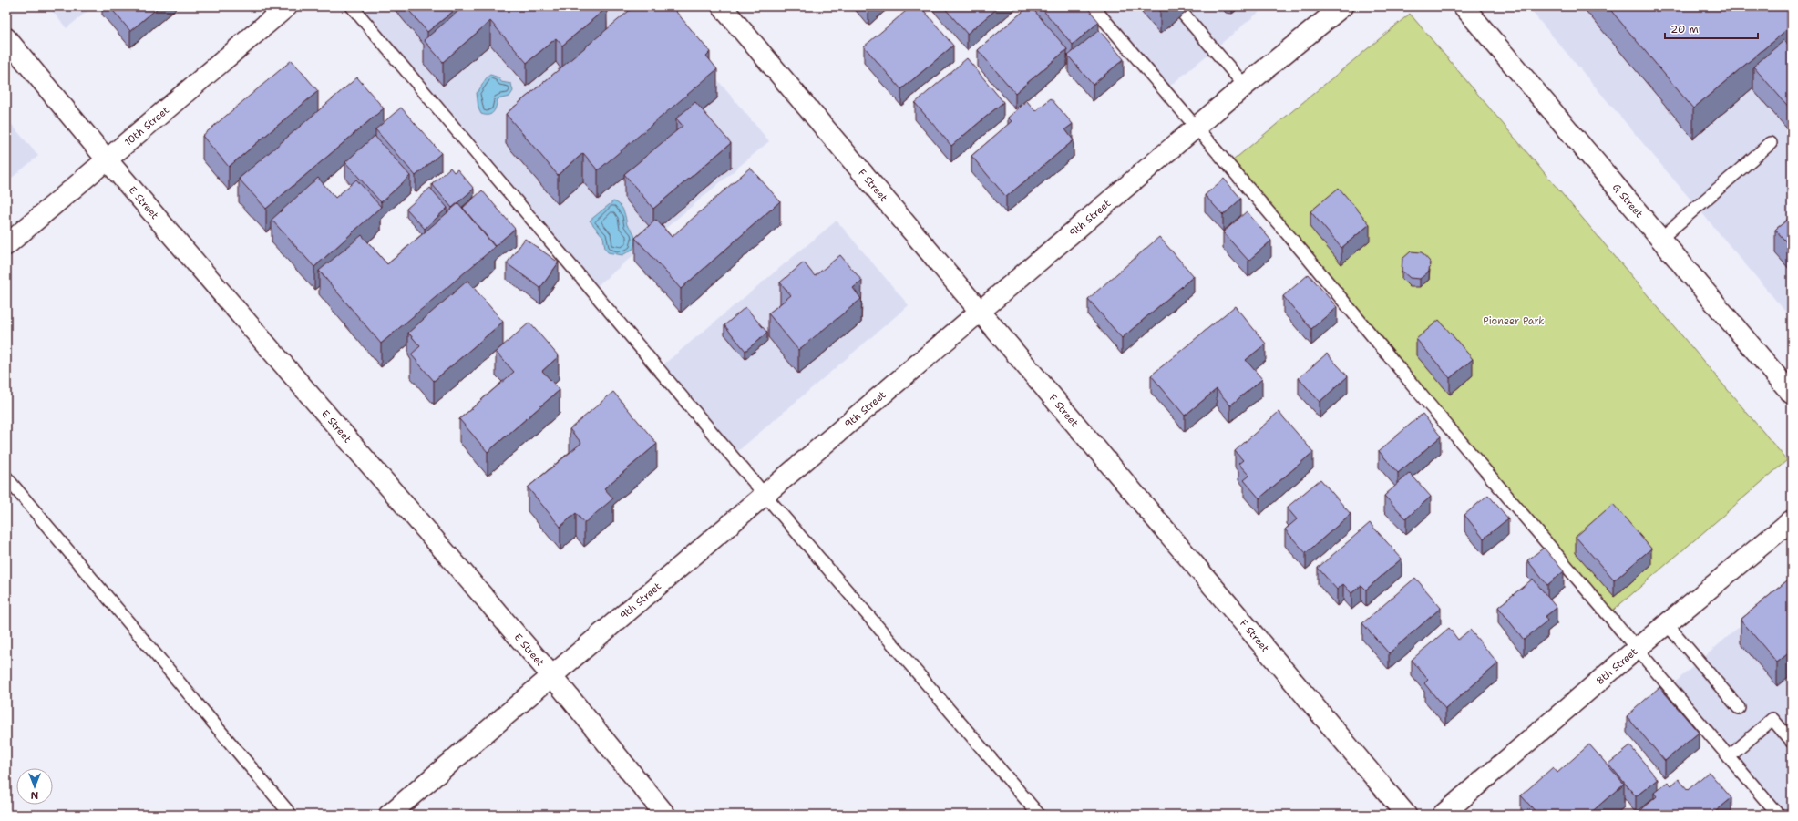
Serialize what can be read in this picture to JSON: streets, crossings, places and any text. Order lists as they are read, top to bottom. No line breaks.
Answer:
{"streets":{"street":["10th Street","F Street","G Street","E Street","9th Street","8th Street"]},"crossings":[["10th Street","E Street"],["F Street","9th Street"],["E Street","9th Street"]],"parks":["Pioneer Park"],"scale_bar":"20 m","north":"bottom"}
